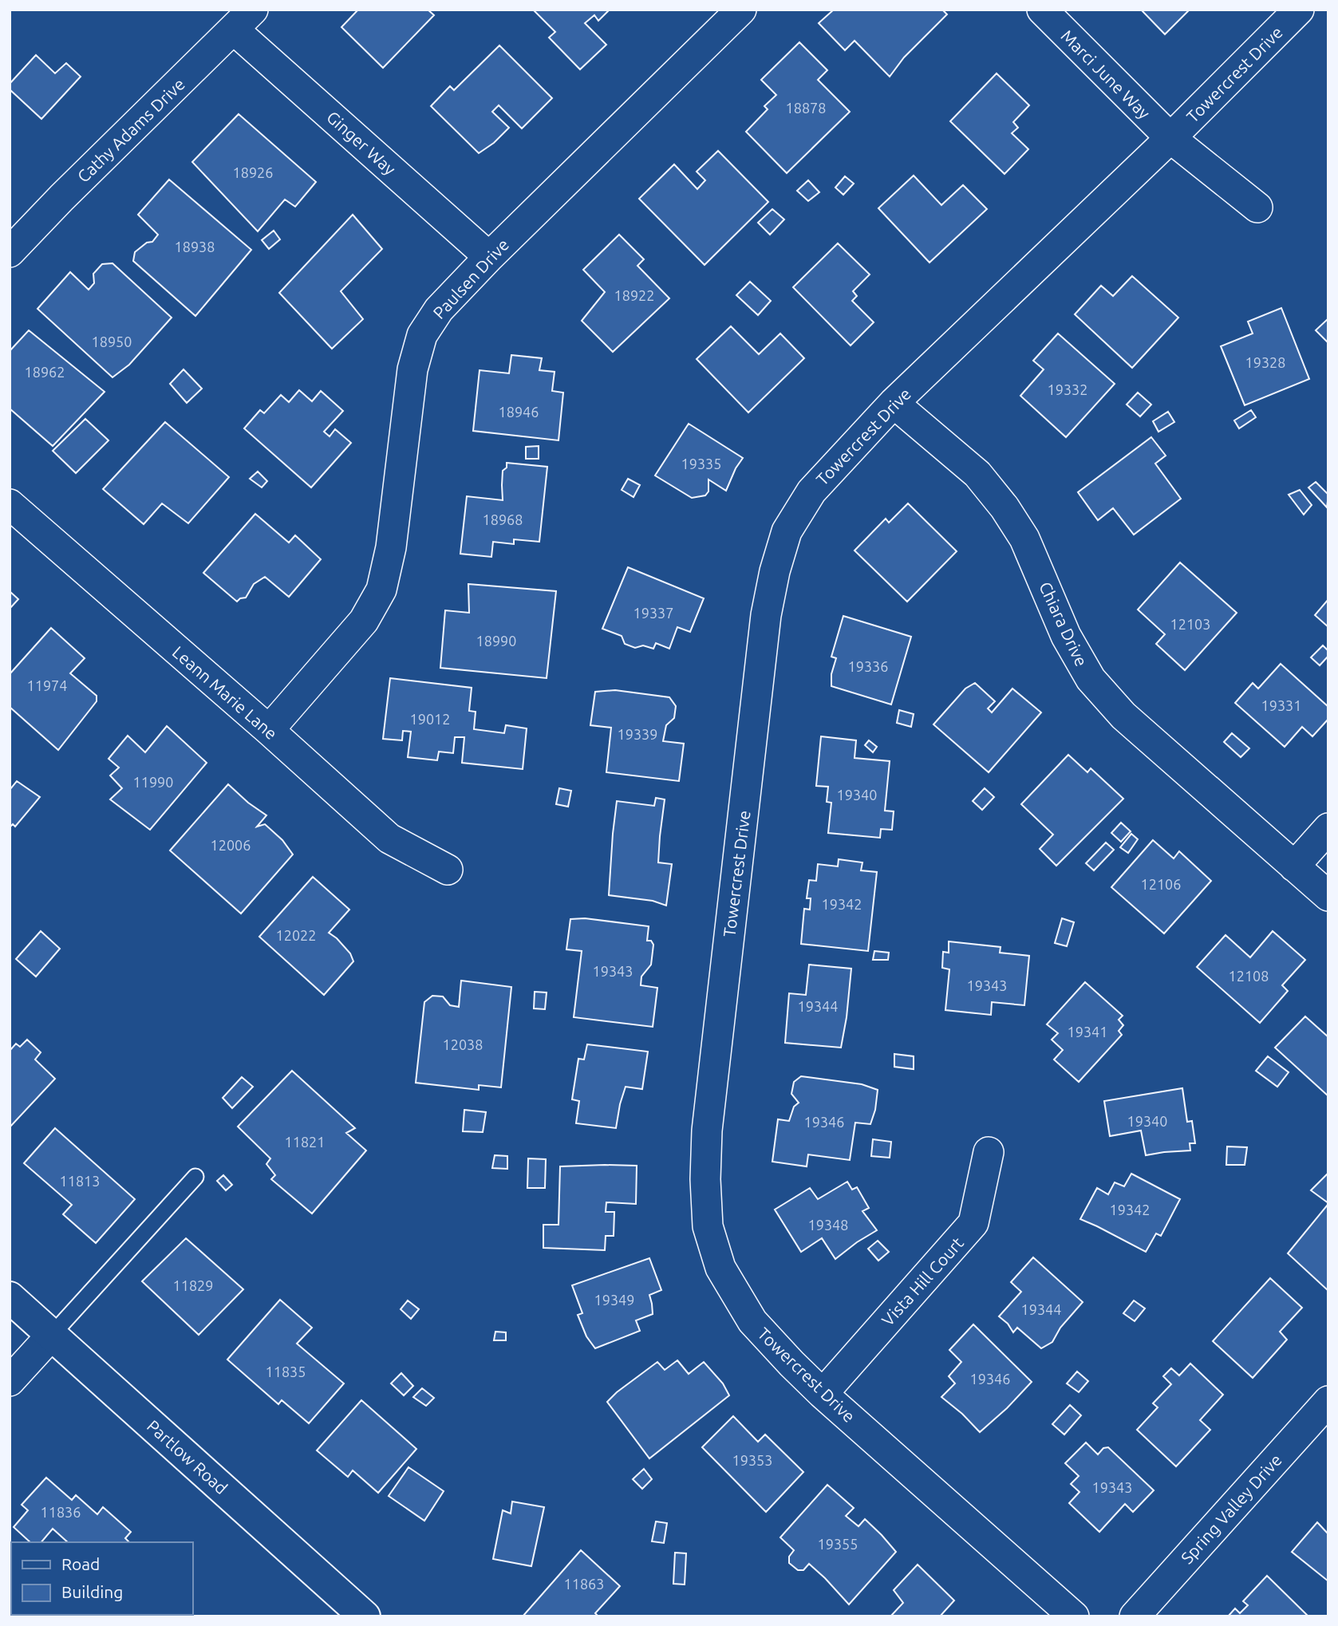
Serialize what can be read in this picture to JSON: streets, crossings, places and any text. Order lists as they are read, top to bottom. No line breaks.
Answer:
{"streets":{"street":["Marci June Way","Towercrest Drive","Cathy Adams Drive","Ginger Way","Paulsen Drive","Chiara Drive","Leann Marie Lane","Vista Hill Court","Partlow Road","Spring Valley Drive"]},"crossings":[["Marci June Way","Towercrest Drive"],["Towercrest Drive","Chiara Drive"],["Towercrest Drive","Vista Hill Court"],["Cathy Adams Drive","Ginger Way"],["Ginger Way","Paulsen Drive"],["Paulsen Drive","Leann Marie Lane"]],"house_numbers":["18878","18926","18938","18922","18950","19328","18962","19332","18946","19335","18968","19337","12103","18990","19336","11974","19331","19012","19339","11990","19340","12006","12106","19342","12022","19343","12108","19343","19344","19341","12038","19340","19346","11821","11813","19342","19348","11829","19349","19344","11835","19346","19353","19343","11836","19355","11863"],"legend":["Road","Building"]}
